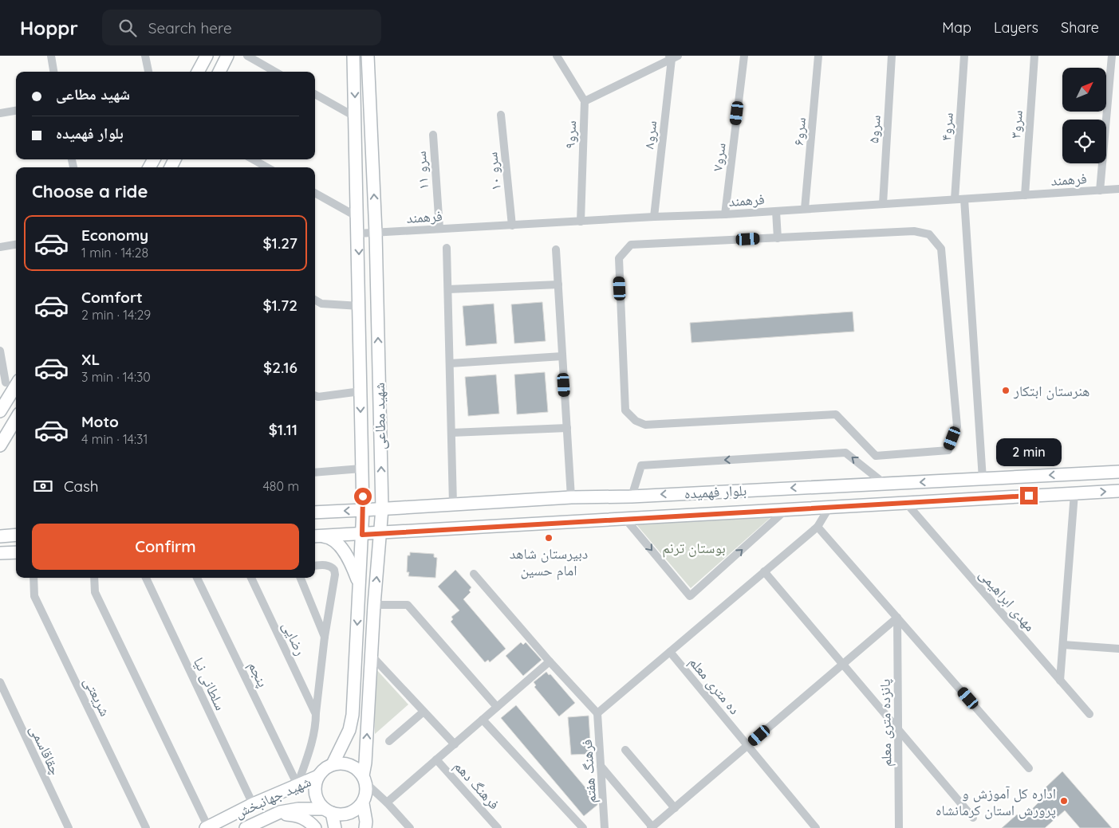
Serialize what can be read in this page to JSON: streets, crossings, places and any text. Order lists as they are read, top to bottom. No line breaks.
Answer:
{"streets":{"street":["سرو۳","سرو۴","سرو۵","سرو۶","سرو۹","سرو۸","سرو۷","۱۱ سرو","سرو ۱۰","فرهمند","شهید مطاعی","بلوار فهمیده","مهدی ابراهیمی","رضایی","پنجم","سلطانی نیا","ده متری معلم","شریعتی","پانزده متری معلم","چقاقاسمی","فرهنگ هفتم","فرهنگ دهم","شهید جهانبخش"]},"crossings":[["سرو۳","فرهمند"],["سرو۴","فرهمند"],["سرو۵","فرهمند"],["سرو۶","فرهمند"],["سرو۹","فرهمند"],["سرو۸","فرهمند"],["سرو۷","فرهمند"],["۱۱ سرو","فرهمند"],["سرو ۱۰","فرهمند"],["فرهمند","شهید مطاعی"],["شهید مطاعی","بلوار فهمیده"],["شهید مطاعی","شهید جهانبخش"],["بلوار فهمیده","مهدی ابراهیمی"],["پنجم","شهید جهانبخش"],["سلطانی نیا","شهید جهانبخش"]],"parks":["بوستان ترنم"],"places":["هنرستان ابتکار","دبیرستان شاهد امام حسین","اداره کل آموزش و پرورش استان کرمانشاه"],"north":"top right","page":{"header":"Hoppr","search":"Search here","nav":["Map","Layers","Share"],"banner":["شهید مطاعی","بلوار فهمیده"],"heading":"Choose a ride","list":[{"name":"Economy","note":"1 min · 14:28","value":"$1.27"},{"name":"Comfort","note":"2 min · 14:29","value":"$1.72"},{"name":"XL","note":"3 min · 14:30","value":"$2.16"},{"name":"Moto","note":"4 min · 14:31","value":"$1.11"}],"bubble":"2 min","pay":["Cash","480 m"],"buttons":"Confirm"}}
